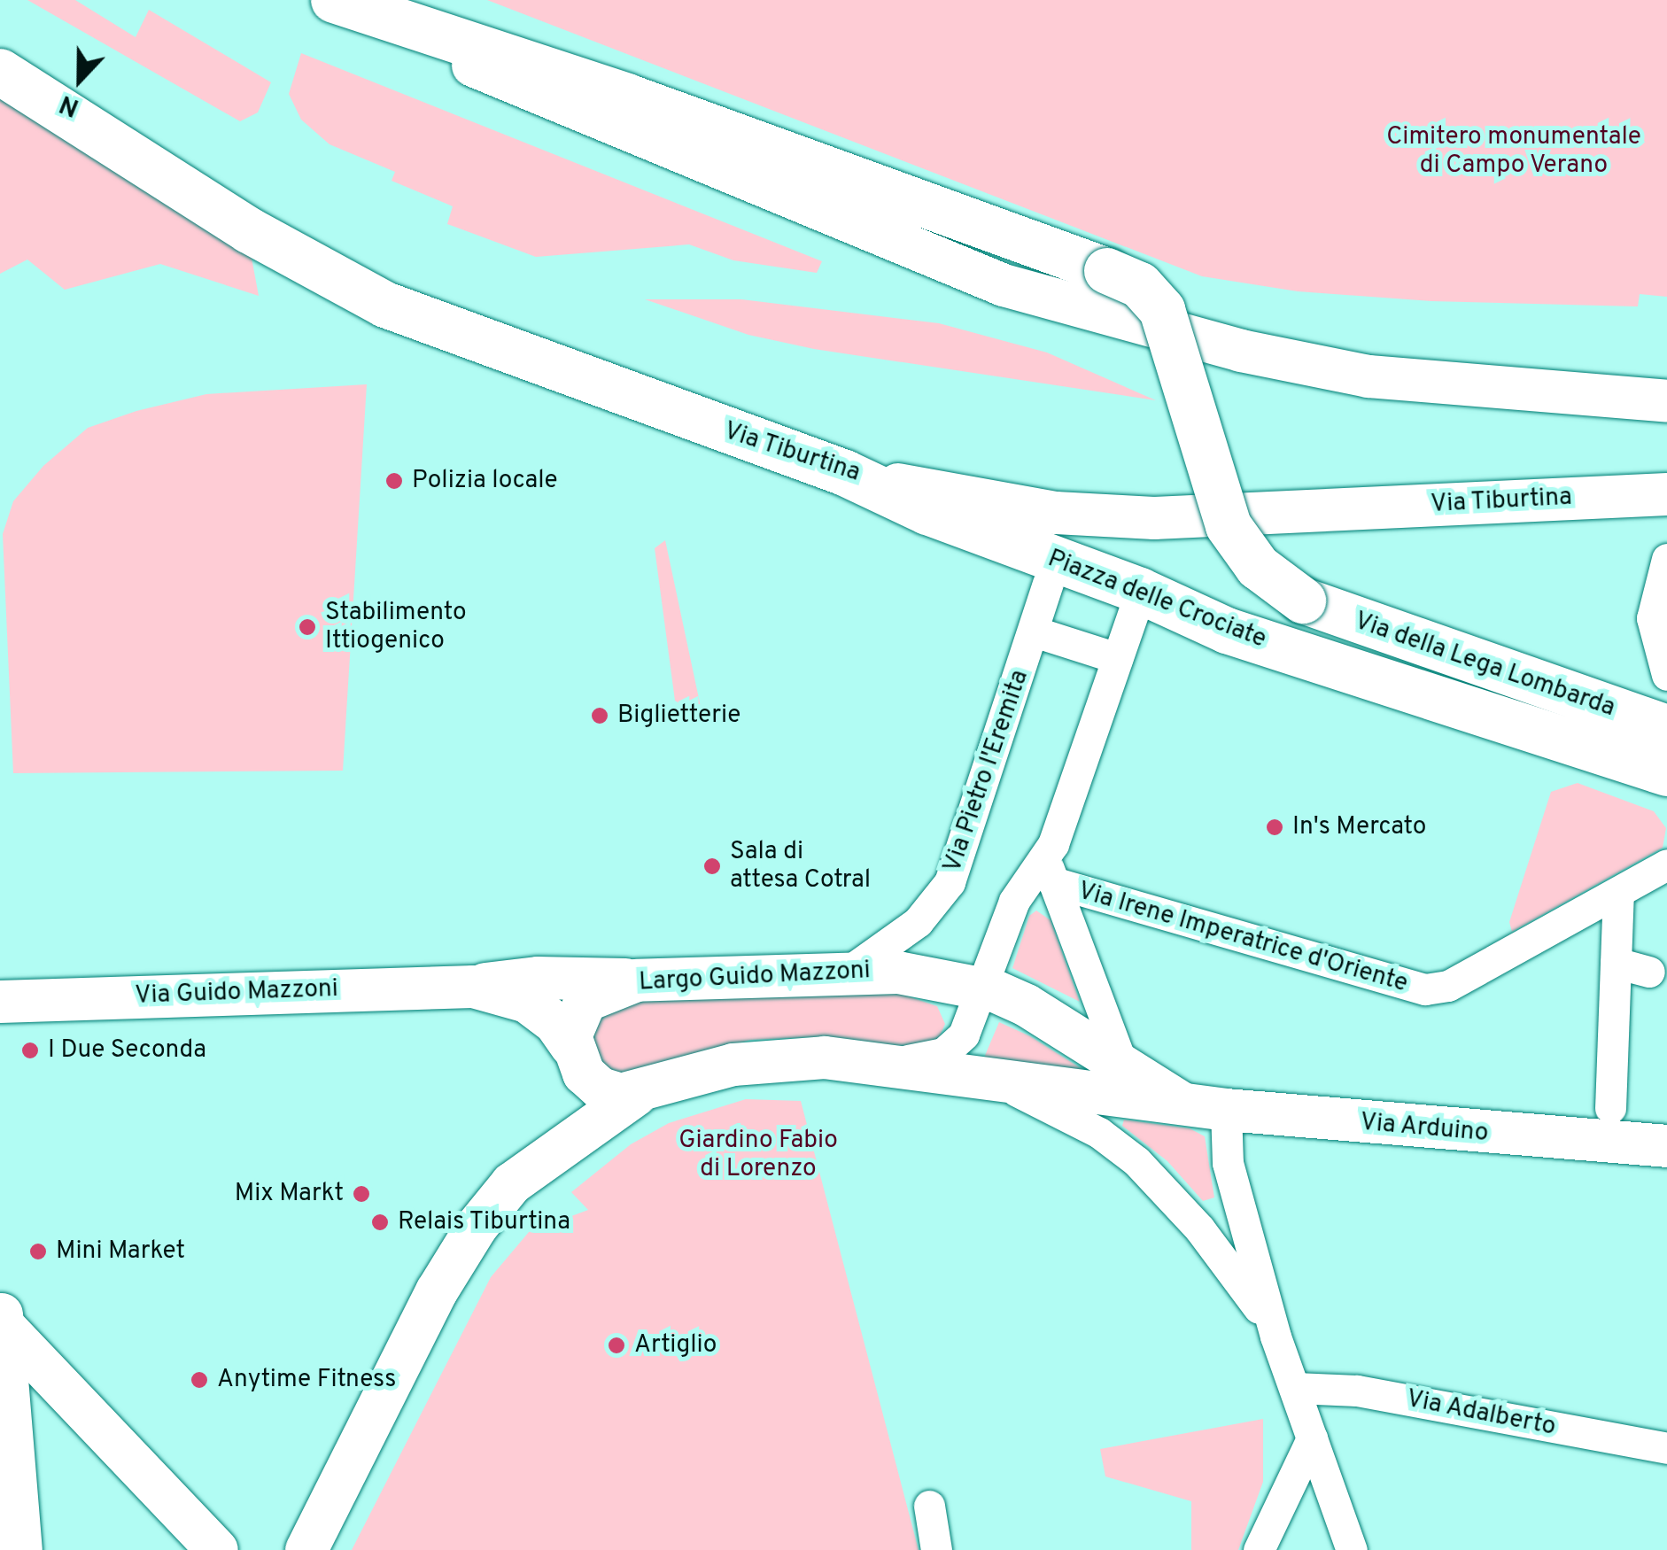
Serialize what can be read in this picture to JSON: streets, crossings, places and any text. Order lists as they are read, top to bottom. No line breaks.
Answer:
{"streets":{"main road":["Via Tiburtina","Piazza delle Crociate","Via della Lega Lombarda"],"street":["Via Pietro l'Eremita","Via Irene Imperatrice d'Oriente","Largo Guido Mazzoni","Via Guido Mazzoni","Via Arduino","Via Adalberto"]},"crossings":[["Via Tiburtina","Piazza delle Crociate"],["Piazza delle Crociate","Via della Lega Lombarda"],["Via Pietro l'Eremita","Largo Guido Mazzoni"],["Largo Guido Mazzoni","Via Guido Mazzoni"],["Largo Guido Mazzoni","Via Arduino"]],"parks":["Cimitero monumentale di Campo Verano","Giardino Fabio di Lorenzo"],"places":["Polizia locale","Stabilimento Ittiogenico","Biglietterie","In's Mercato","Sala di attesa Cotral","I Due Seconda","Mix Markt","Relais Tiburtina","Mini Market","Artiglio","Anytime Fitness"],"north":"bottom"}
